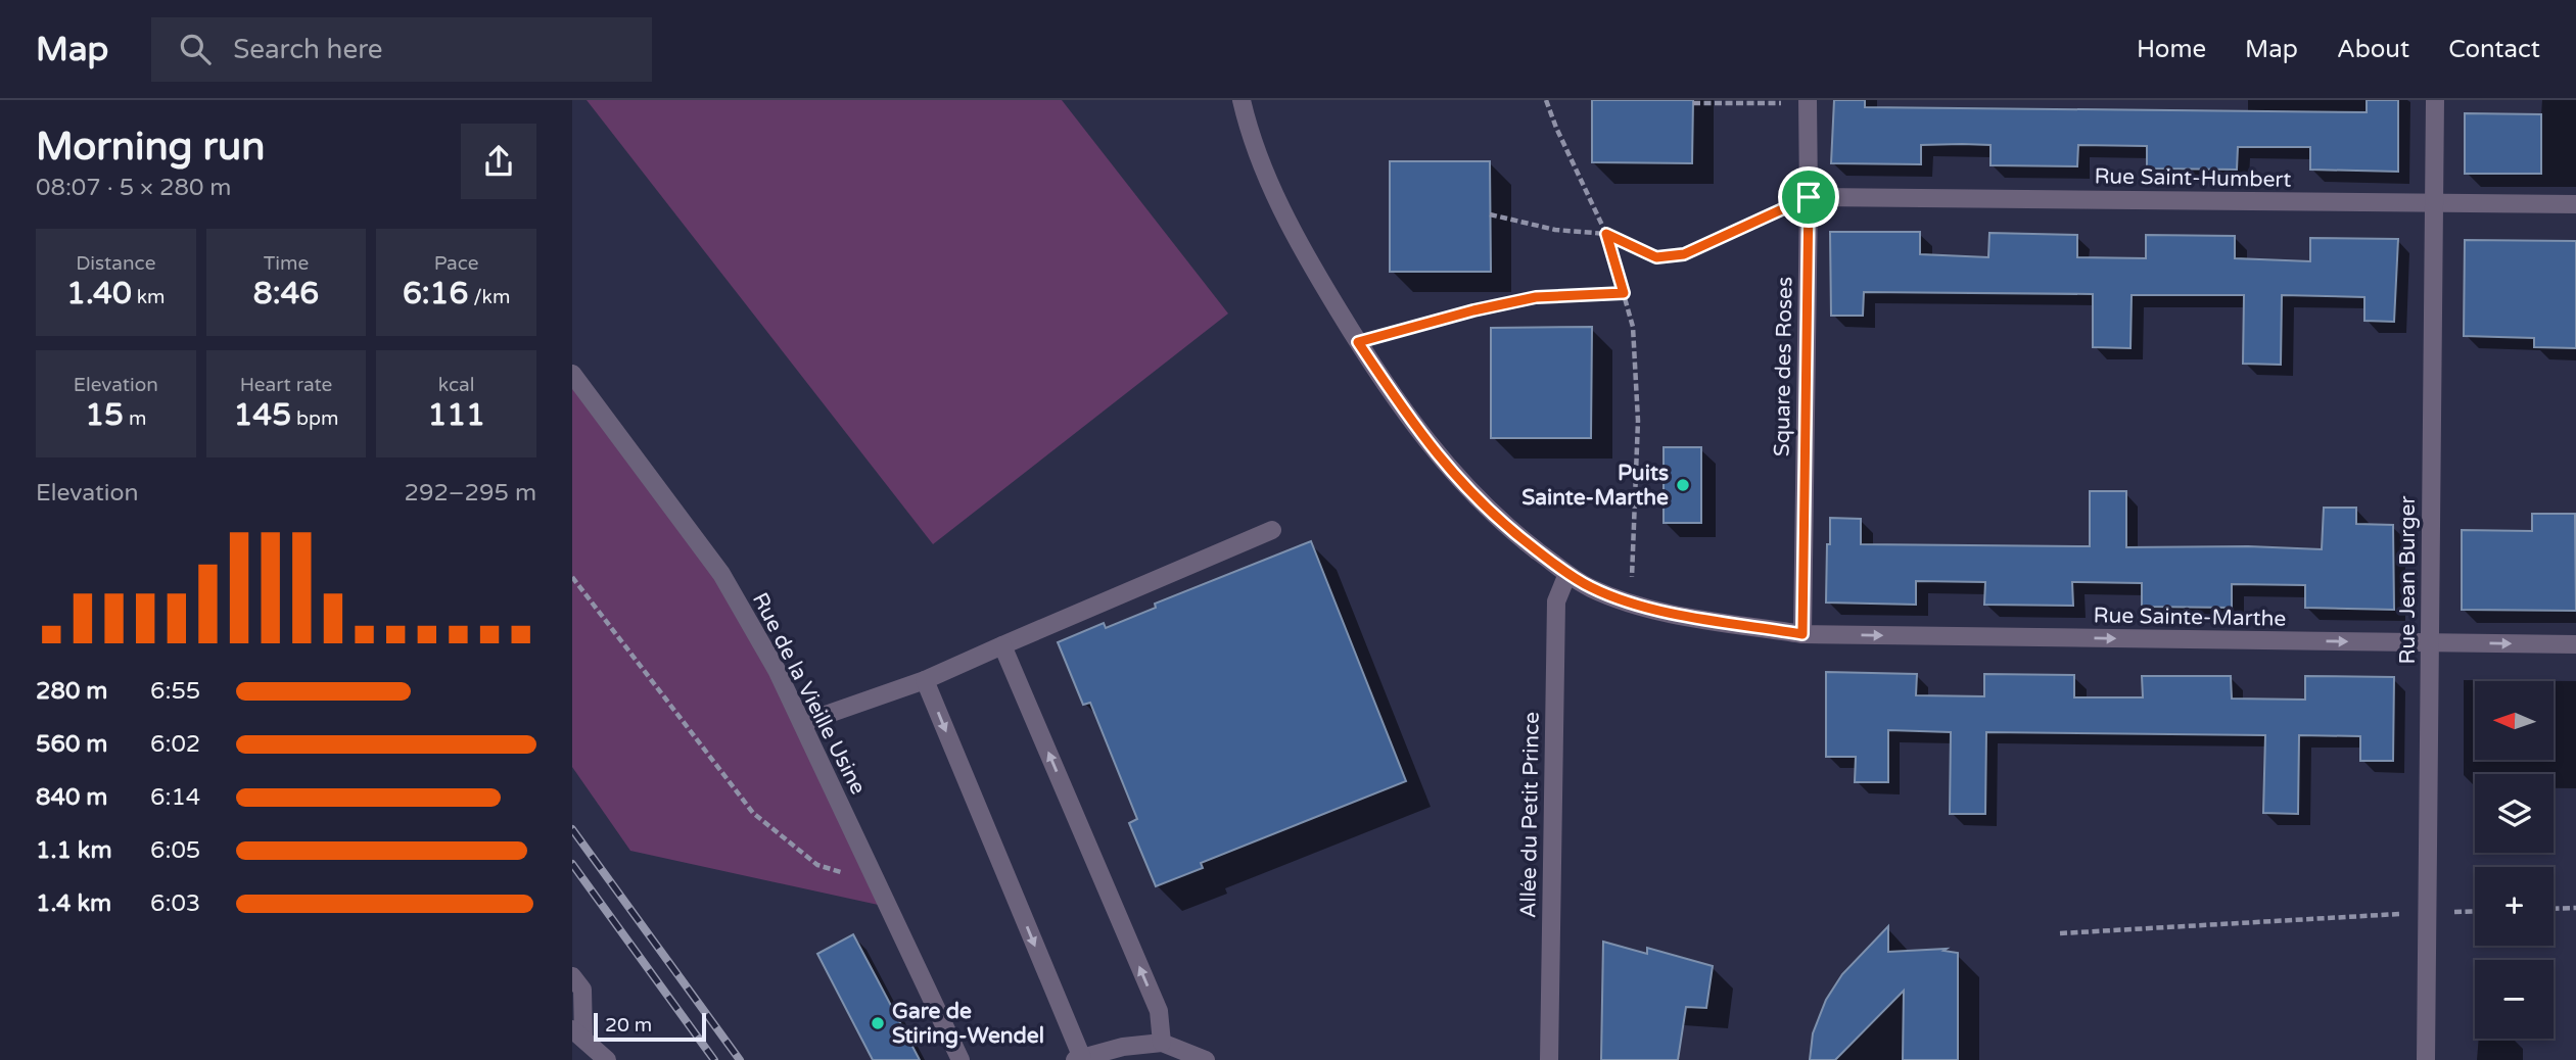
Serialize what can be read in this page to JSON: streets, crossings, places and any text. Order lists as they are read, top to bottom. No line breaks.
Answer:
{"streets":{"street":["Rue Saint-Humbert","Square des Roses","Rue Jean Burger","Rue Sainte-Marthe","Rue de la Vieille Usine","Allée du Petit Prince"]},"crossings":[["Rue Saint-Humbert","Square des Roses"],["Rue Saint-Humbert","Rue Jean Burger"],["Square des Roses","Rue Sainte-Marthe"],["Rue Jean Burger","Rue Sainte-Marthe"],["Rue Sainte-Marthe","Allée du Petit Prince"]],"one_way":["Rue Sainte-Marthe"],"places":["Puits Sainte-Marthe","Gare de Stiring-Wendel"],"scale_bar":"20 m","north":"left","page":{"header":"Map","search":"Search here","nav":["Home","Map","About","Contact"],"heading":["Morning run","08:07 · 5 × 280 m"],"stats":[["Distance","1.40 km"],["Time","8:46"],["Pace","6:16 /km"],["Elevation","15 m"],["Heart rate","145 bpm"],["kcal","111"]],"chart":["Elevation","292–295 m"],"list":[{"name":"280 m","note":"6:55"},{"name":"560 m","note":"6:02"},{"name":"840 m","note":"6:14"},{"name":"1.1 km","note":"6:05"},{"name":"1.4 km","note":"6:03"}],"map_buttons":["+","−"],"scale":"20 m"}}
